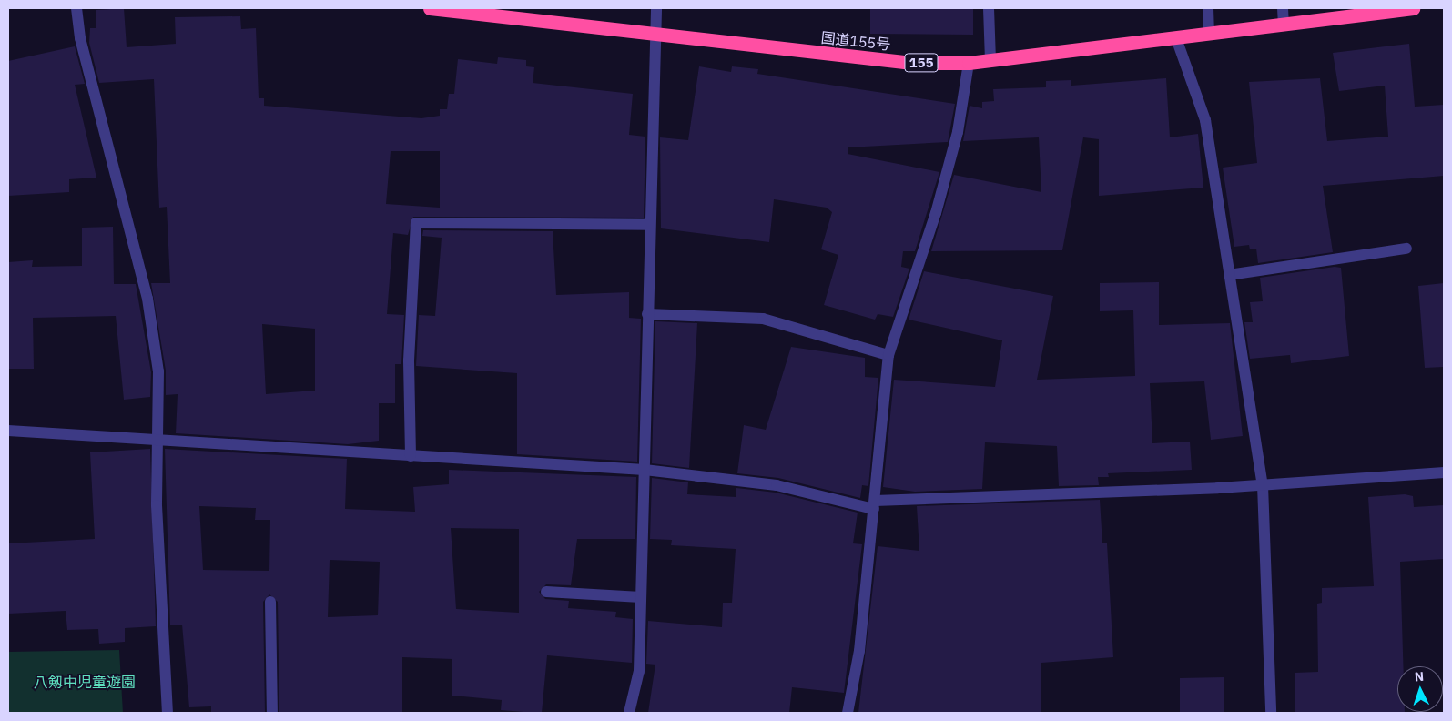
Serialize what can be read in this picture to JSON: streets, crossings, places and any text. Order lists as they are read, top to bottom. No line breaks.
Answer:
{"streets":{"highway":["国道155号","155"]},"parks":["八剱中児童遊園"],"north":"top"}
